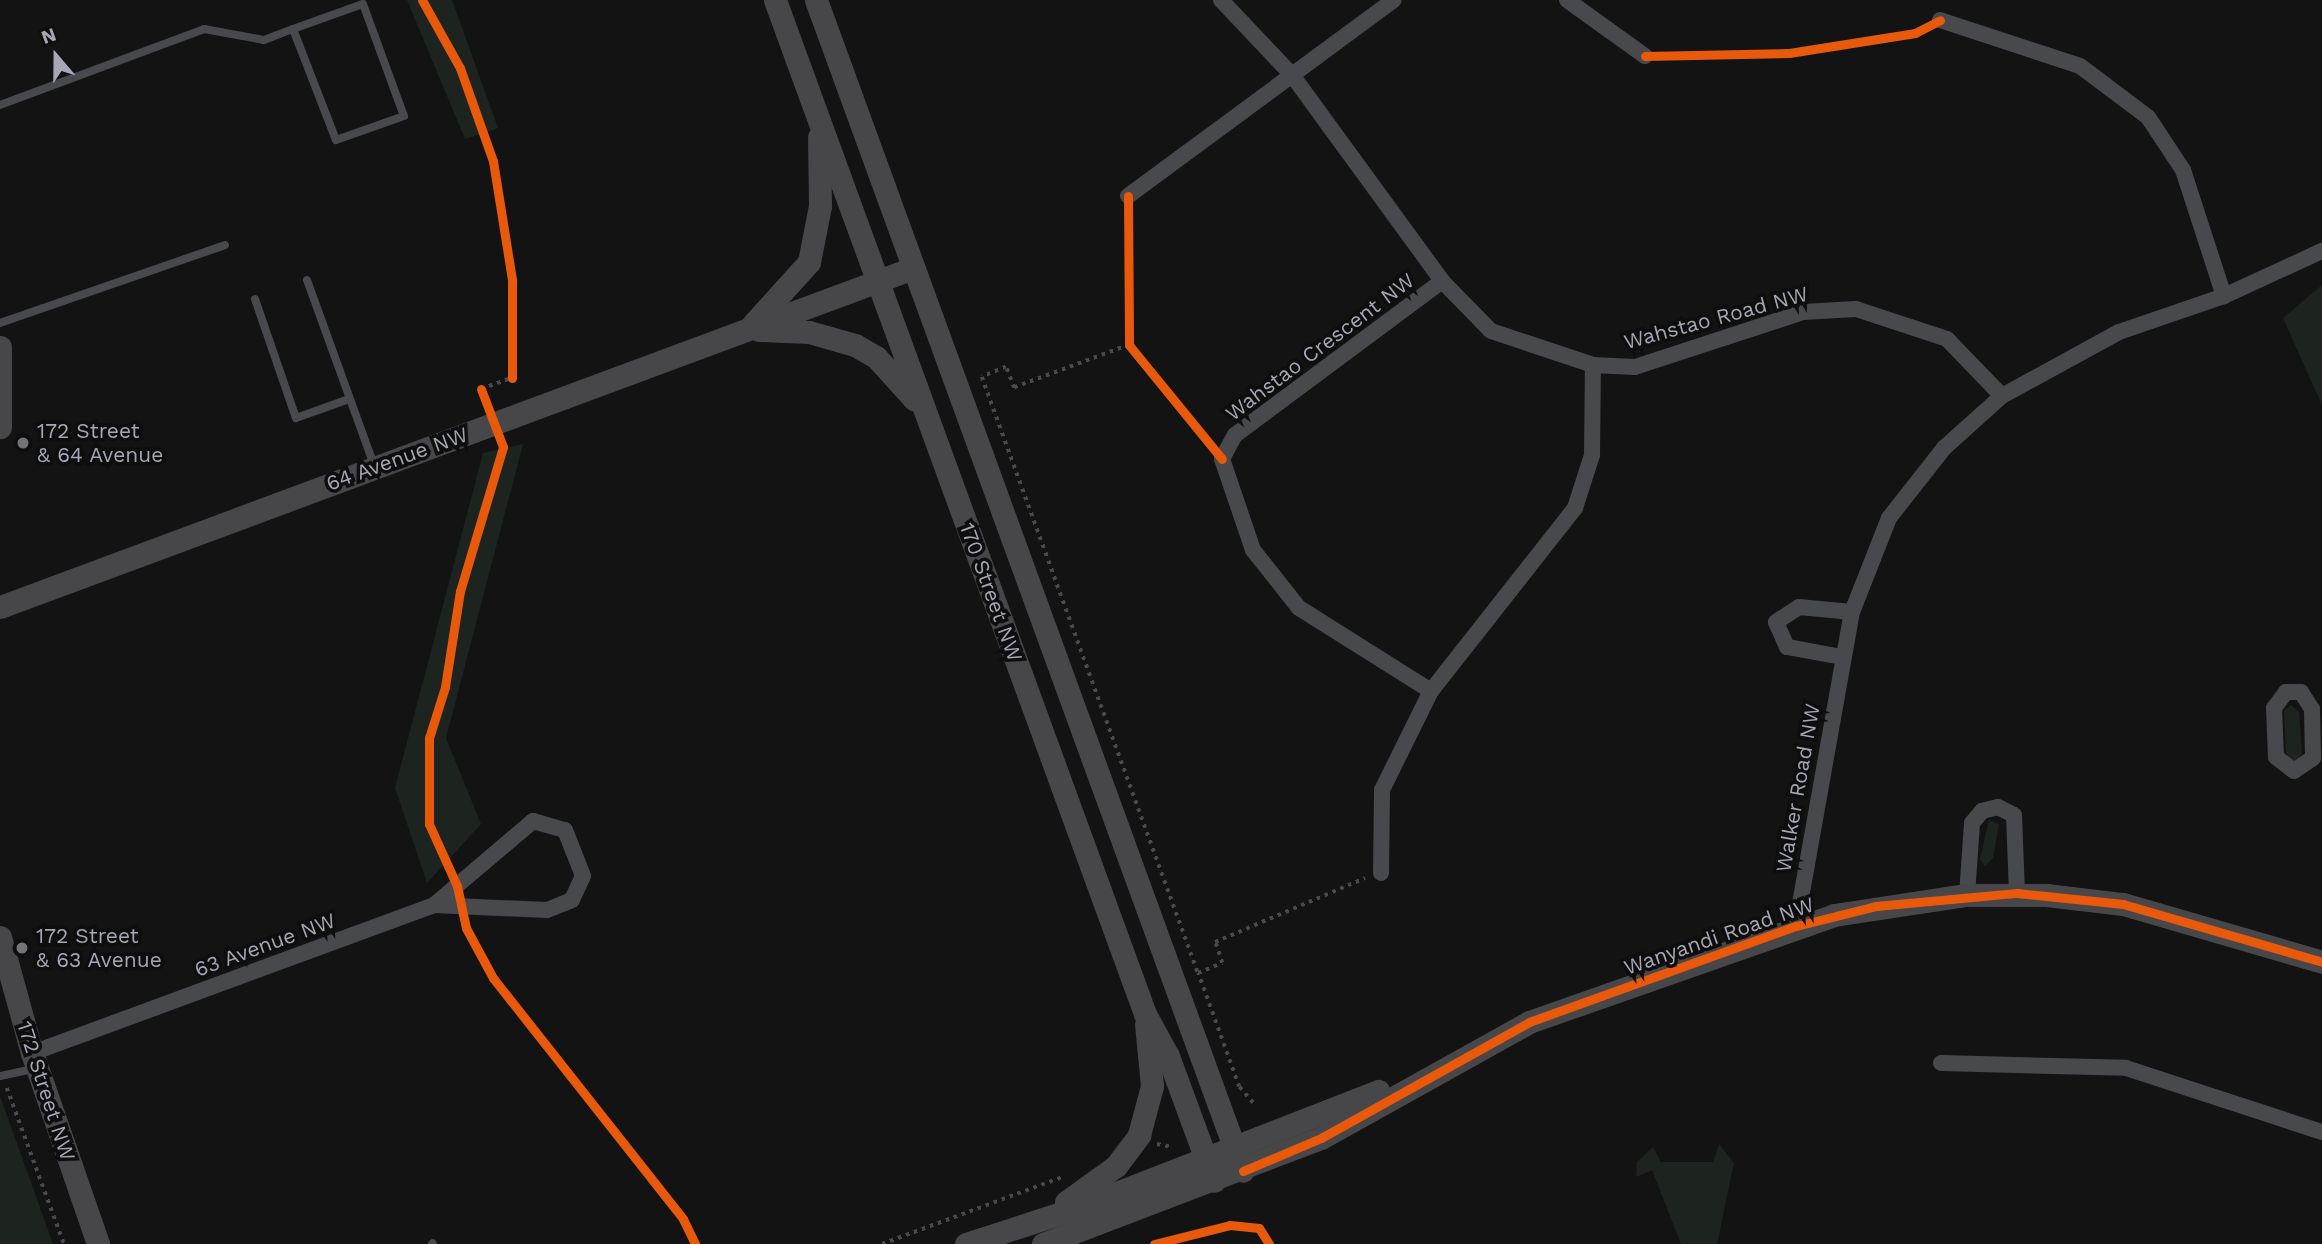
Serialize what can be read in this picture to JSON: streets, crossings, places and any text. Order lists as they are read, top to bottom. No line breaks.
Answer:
{"streets":{"main road":["64 Avenue NW","170 Street NW","Wanyandi Road NW","172 Street NW"],"street":["Wahstao Road NW","Wahstao Crescent NW","Walker Road NW","63 Avenue NW"]},"crossings":[["Wahstao Road NW","Wahstao Crescent NW"],["Wahstao Road NW","Walker Road NW"],["64 Avenue NW","170 Street NW"],["170 Street NW","Wanyandi Road NW"],["Walker Road NW","Wanyandi Road NW"],["63 Avenue NW","172 Street NW"]],"places":["172 Street & 64 Avenue","172 Street & 63 Avenue"],"north":"top"}
